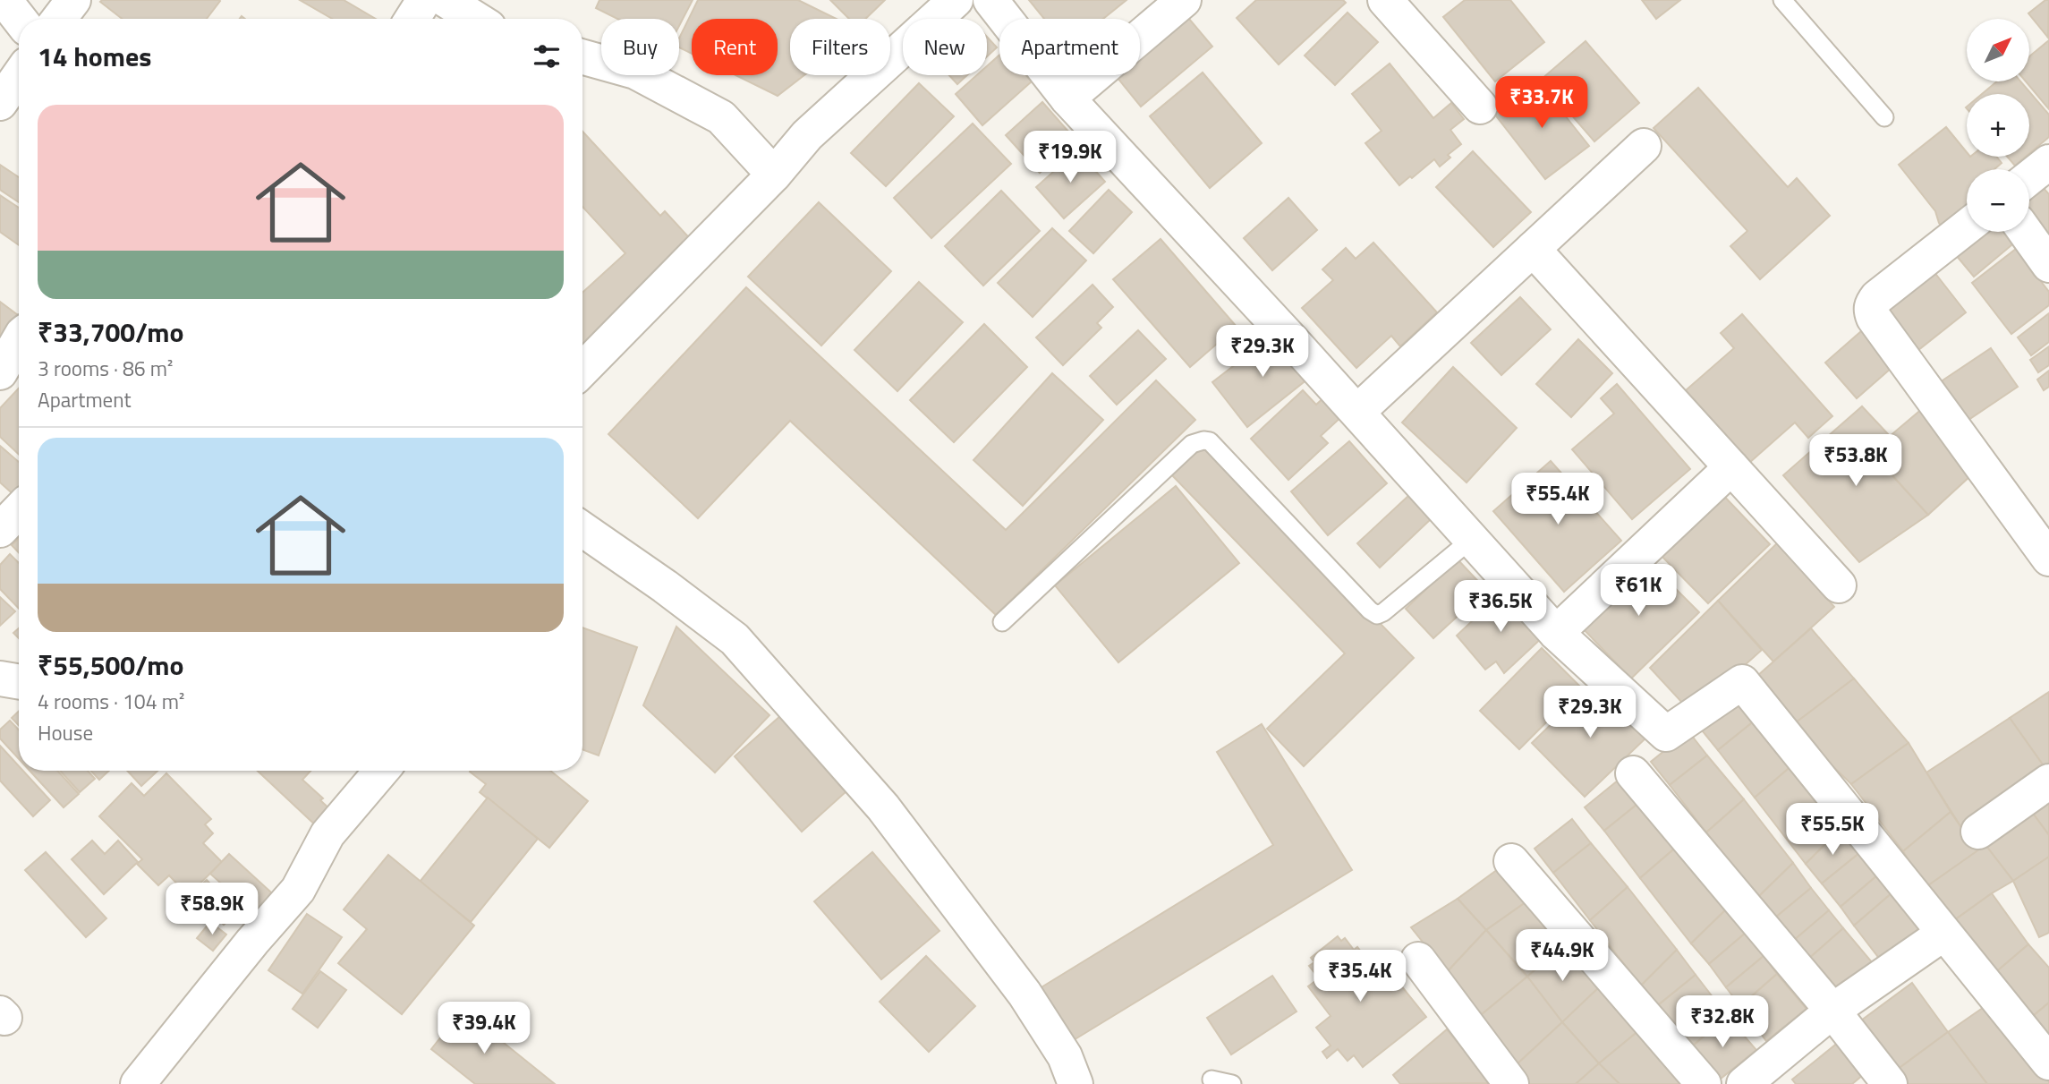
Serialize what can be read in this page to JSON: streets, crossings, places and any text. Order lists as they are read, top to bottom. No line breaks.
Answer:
{"north":"top right","page":{"map_buttons":["+","−"],"chip":["Buy","Rent","Filters","New","Apartment"],"heading":"14 homes","price":["₹33.7K","₹19.9K","₹29.3K","₹53.8K","₹55.4K","₹61K","₹36.5K","₹29.3K","₹55.5K","₹58.9K","₹44.9K","₹35.4K","₹32.8K","₹39.4K"],"list":[{"name":"₹33,700/mo","note":"3 rooms · 86 m² · Apartment"},{"name":"₹55,500/mo","note":"4 rooms · 104 m² · House"}]}}
